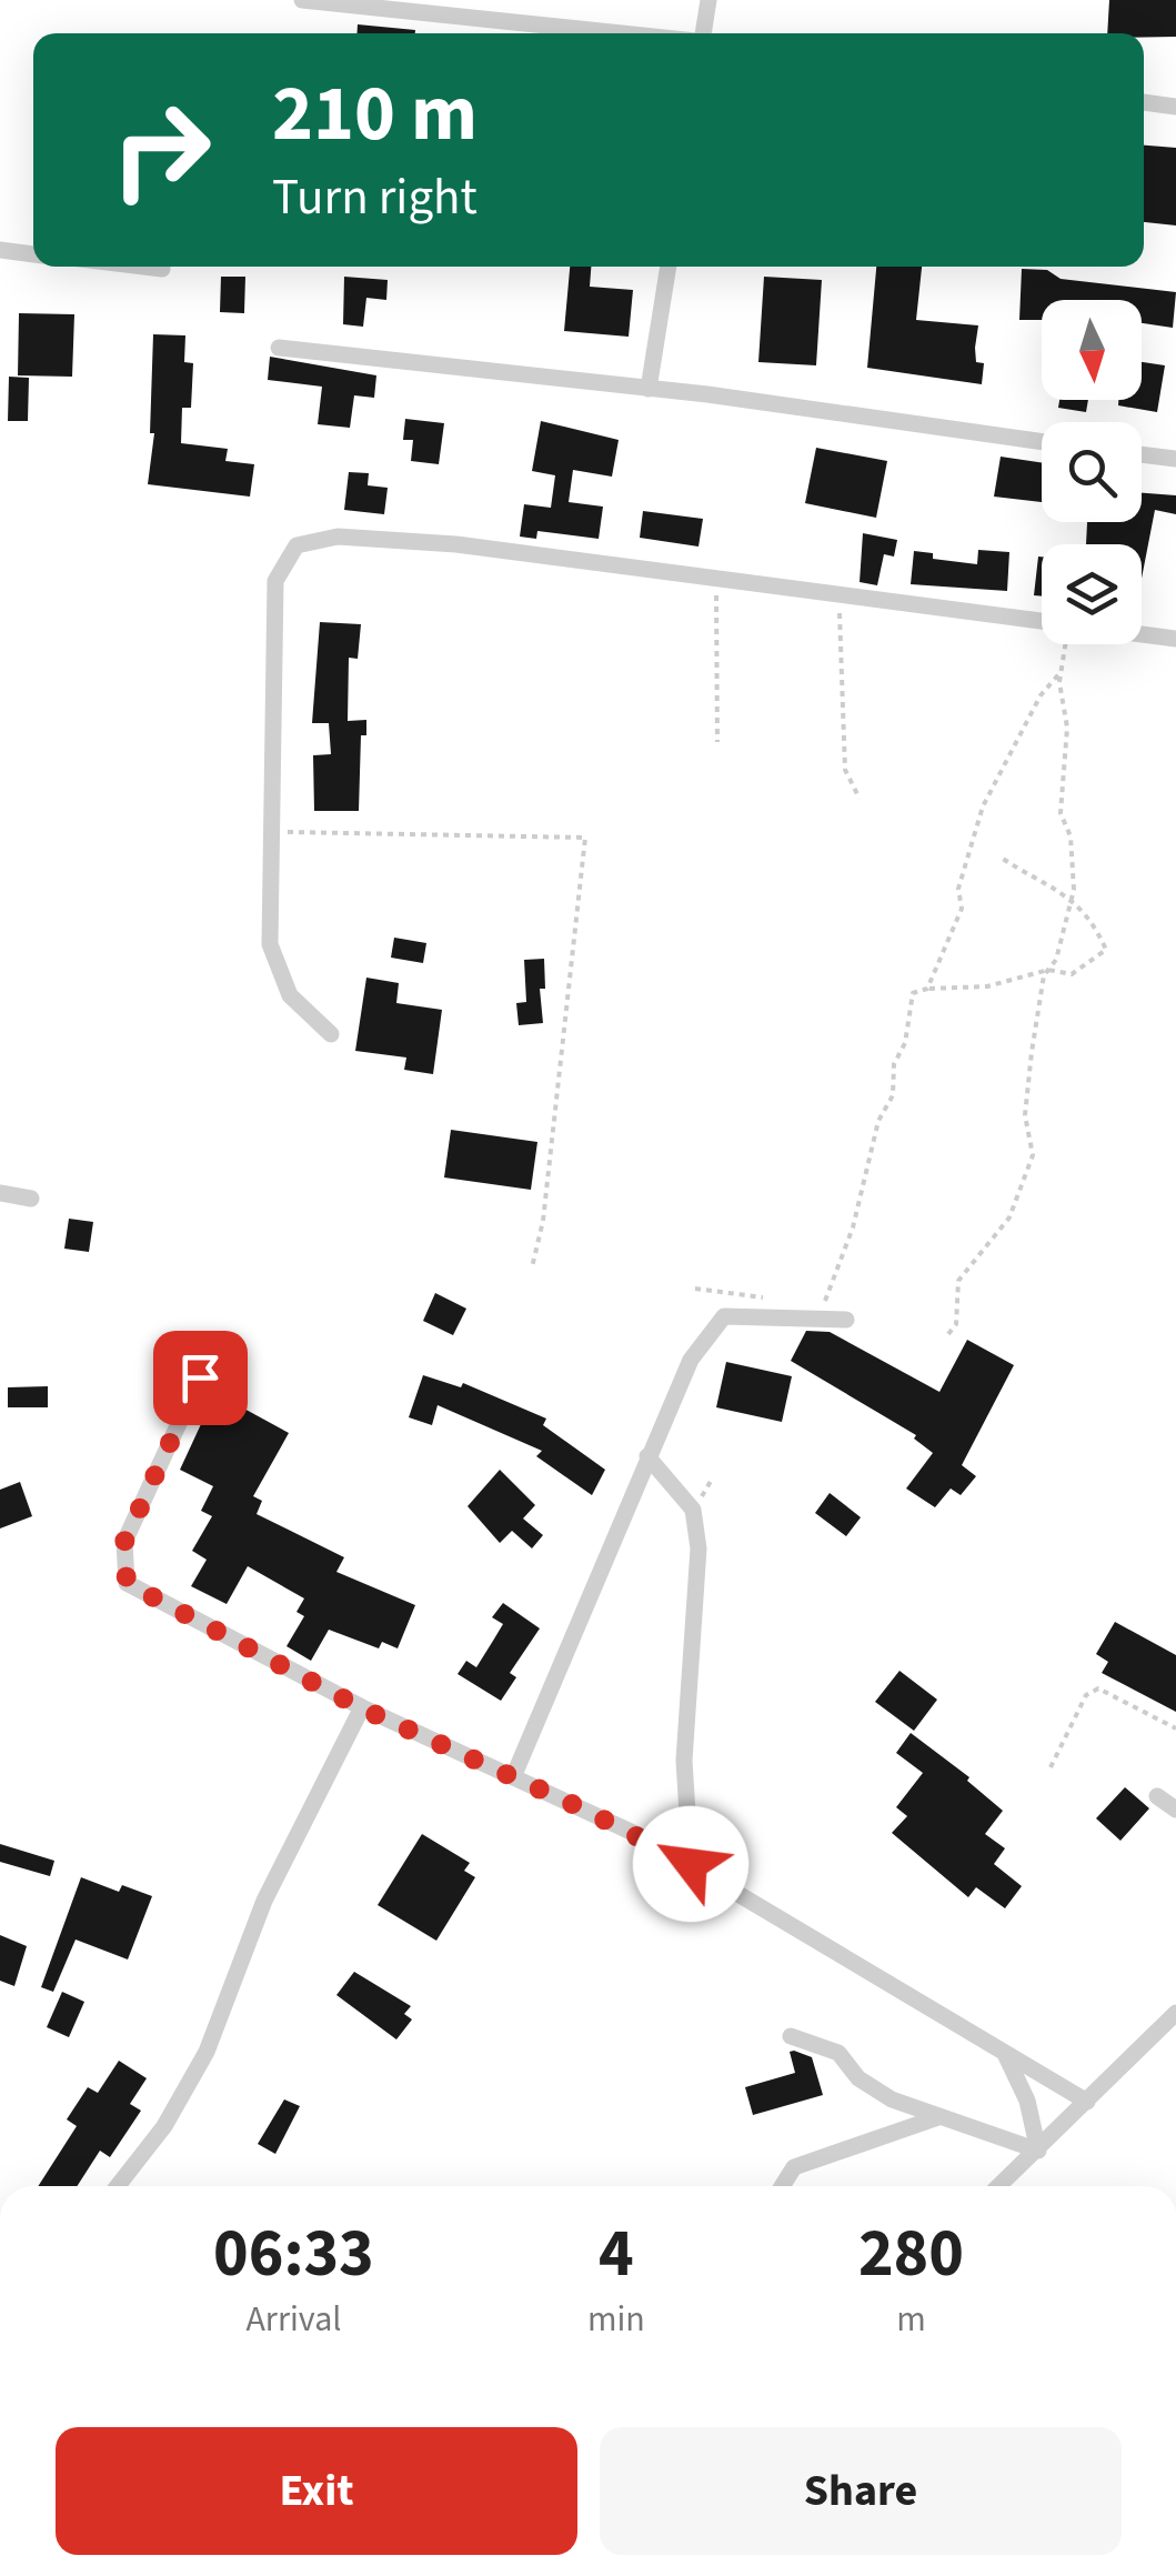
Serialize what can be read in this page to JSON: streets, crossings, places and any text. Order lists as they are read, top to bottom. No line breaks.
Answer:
{"north":"bottom","page":{"turn":["210 m","Turn right"],"eta":["06:33","Arrival","4","min","280","m"],"buttons":["Exit","Share"]}}
